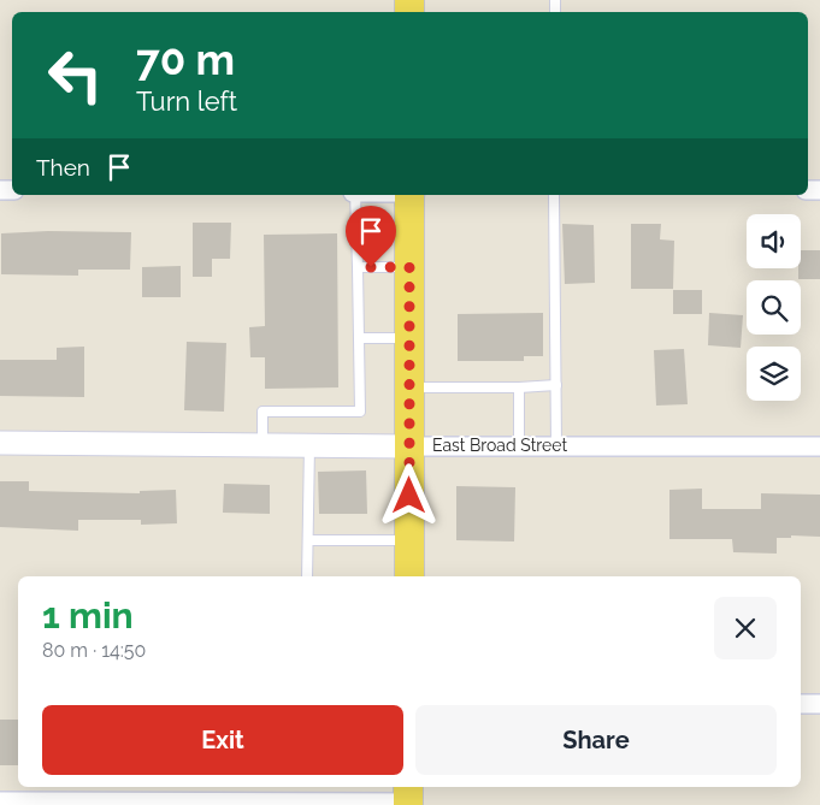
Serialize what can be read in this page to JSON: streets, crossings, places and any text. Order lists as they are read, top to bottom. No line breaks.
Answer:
{"streets":{"street":["East Broad Street"]},"page":{"turn":["70 m","Turn left"],"then":"Then","heading":["1 min","80 m · 14:50"],"buttons":["Exit","Share"]}}
